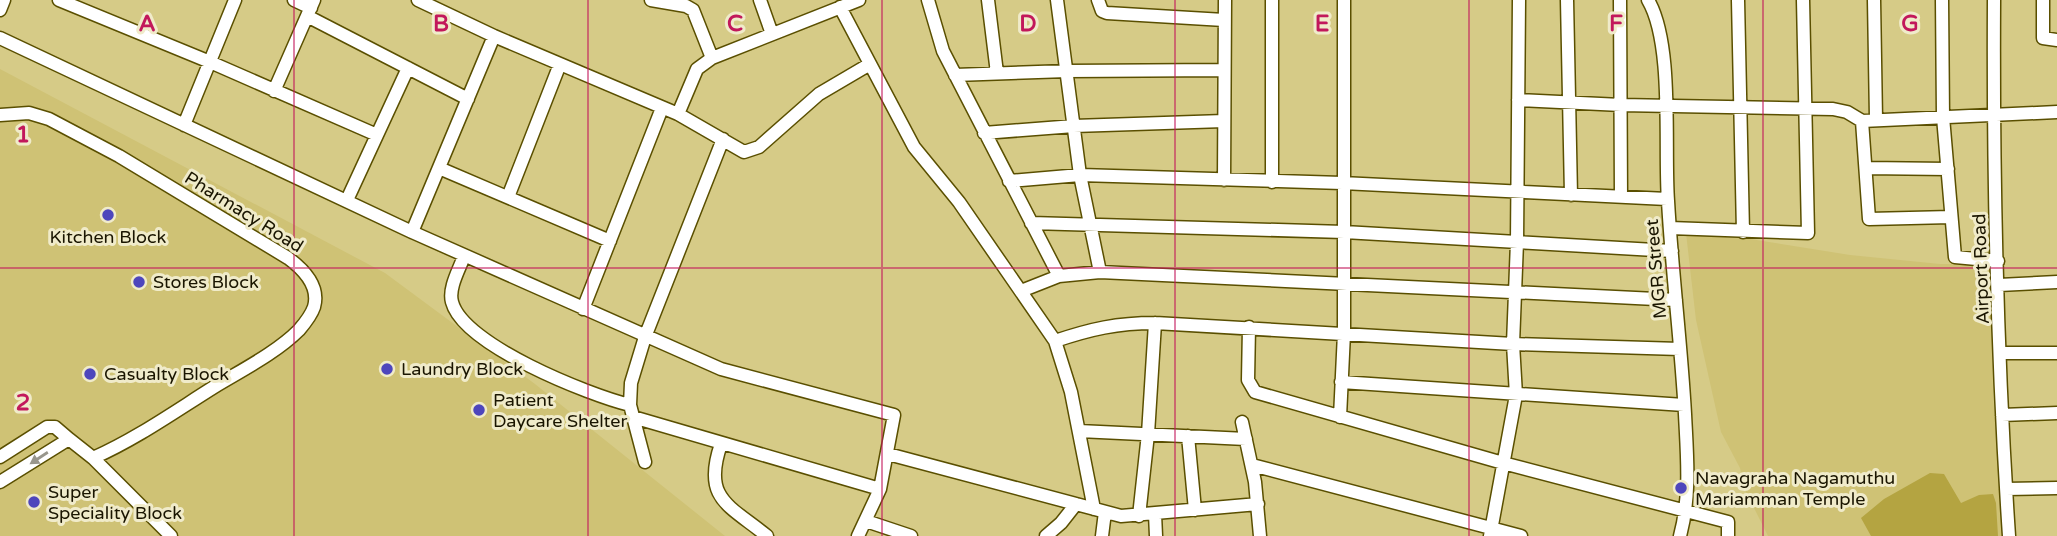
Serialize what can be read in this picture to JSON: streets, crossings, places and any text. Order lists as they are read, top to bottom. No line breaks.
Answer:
{"streets":{"street":["Pharmacy Road","MGR Street","Airport Road"]},"places":["Kitchen Block","Stores Block","Laundry Block","Casualty Block","Patient Daycare Shelter","Navagraha Nagamuthu Mariamman Temple","Super Speciality Block"],"grid":{"columns":["A","B","C","D","E","F","G"],"rows":["1","2"]}}
